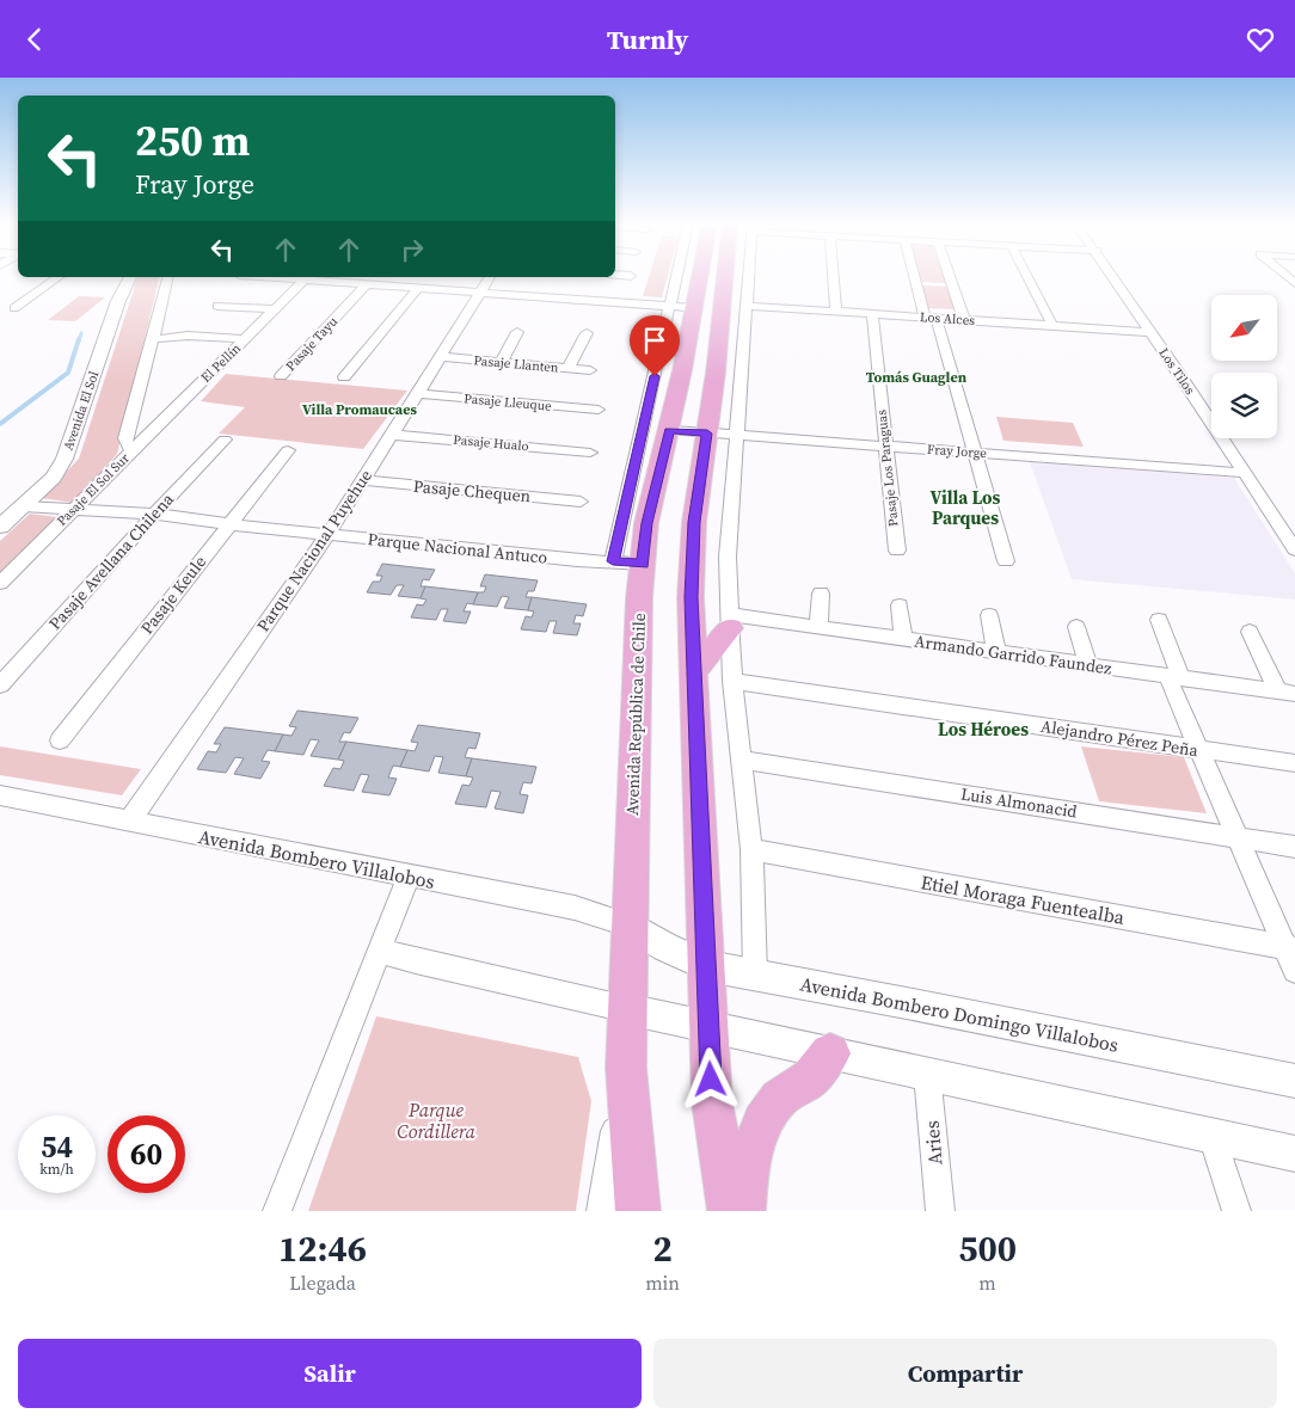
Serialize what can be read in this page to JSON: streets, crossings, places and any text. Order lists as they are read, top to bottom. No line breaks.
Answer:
{"streets":{"main road":["Avenida República de Chile"],"street":["Los Alces","Pasaje Tayu","El Pellín","Pasaje Llanten","Los Tilos","Pasaje Lleuque","Avenida El Sol","Pasaje Hualo","Fray Jorge","Pasaje Los Paraguas","Pasaje El Sol Sur","Pasaje Chequen","Parque Nacional Antuco","Parque Nacional Puyehue","Pasaje Avellana Chilena","Pasaje Keule","Armando Garrido Faundez","Alejandro Pérez Peña","Luis Almonacid","Avenida Bombero Villalobos","Etiel Moraga Fuentealba","Avenida Bombero Domingo Villalobos","Aries"]},"crossings":[["Los Alces","Los Tilos"],["Los Alces","Pasaje Los Paraguas"],["El Pellín","Pasaje El Sol Sur"],["Pasaje Llanten","Parque Nacional Puyehue"],["Los Tilos","Fray Jorge"],["Pasaje Lleuque","Parque Nacional Puyehue"],["Avenida El Sol","Parque Nacional Antuco"],["Pasaje Hualo","Parque Nacional Puyehue"],["Fray Jorge","Pasaje Los Paraguas"],["Fray Jorge","Avenida República de Chile"],["Pasaje El Sol Sur","Parque Nacional Antuco"],["Pasaje Chequen","Parque Nacional Puyehue"],["Parque Nacional Antuco","Parque Nacional Puyehue"],["Parque Nacional Antuco","Pasaje Avellana Chilena"],["Parque Nacional Antuco","Pasaje Keule"],["Parque Nacional Antuco","Avenida República de Chile"],["Parque Nacional Puyehue","Avenida Bombero Villalobos"],["Avenida República de Chile","Avenida Bombero Villalobos"],["Avenida República de Chile","Avenida Bombero Domingo Villalobos"],["Avenida Bombero Villalobos","Avenida Bombero Domingo Villalobos"]],"districts":["Tomás Guaglen","Villa Promaucaes","Villa Los Parques","Los Héroes"],"parks":["Parque Cordillera"],"north":"bottom left","page":{"header":"Turnly","turn":["250 m","Fray Jorge"],"speed":"54 km/h","limit":"60","eta":["12:46","Llegada","2","min","500","m"],"buttons":["Salir","Compartir"]}}
